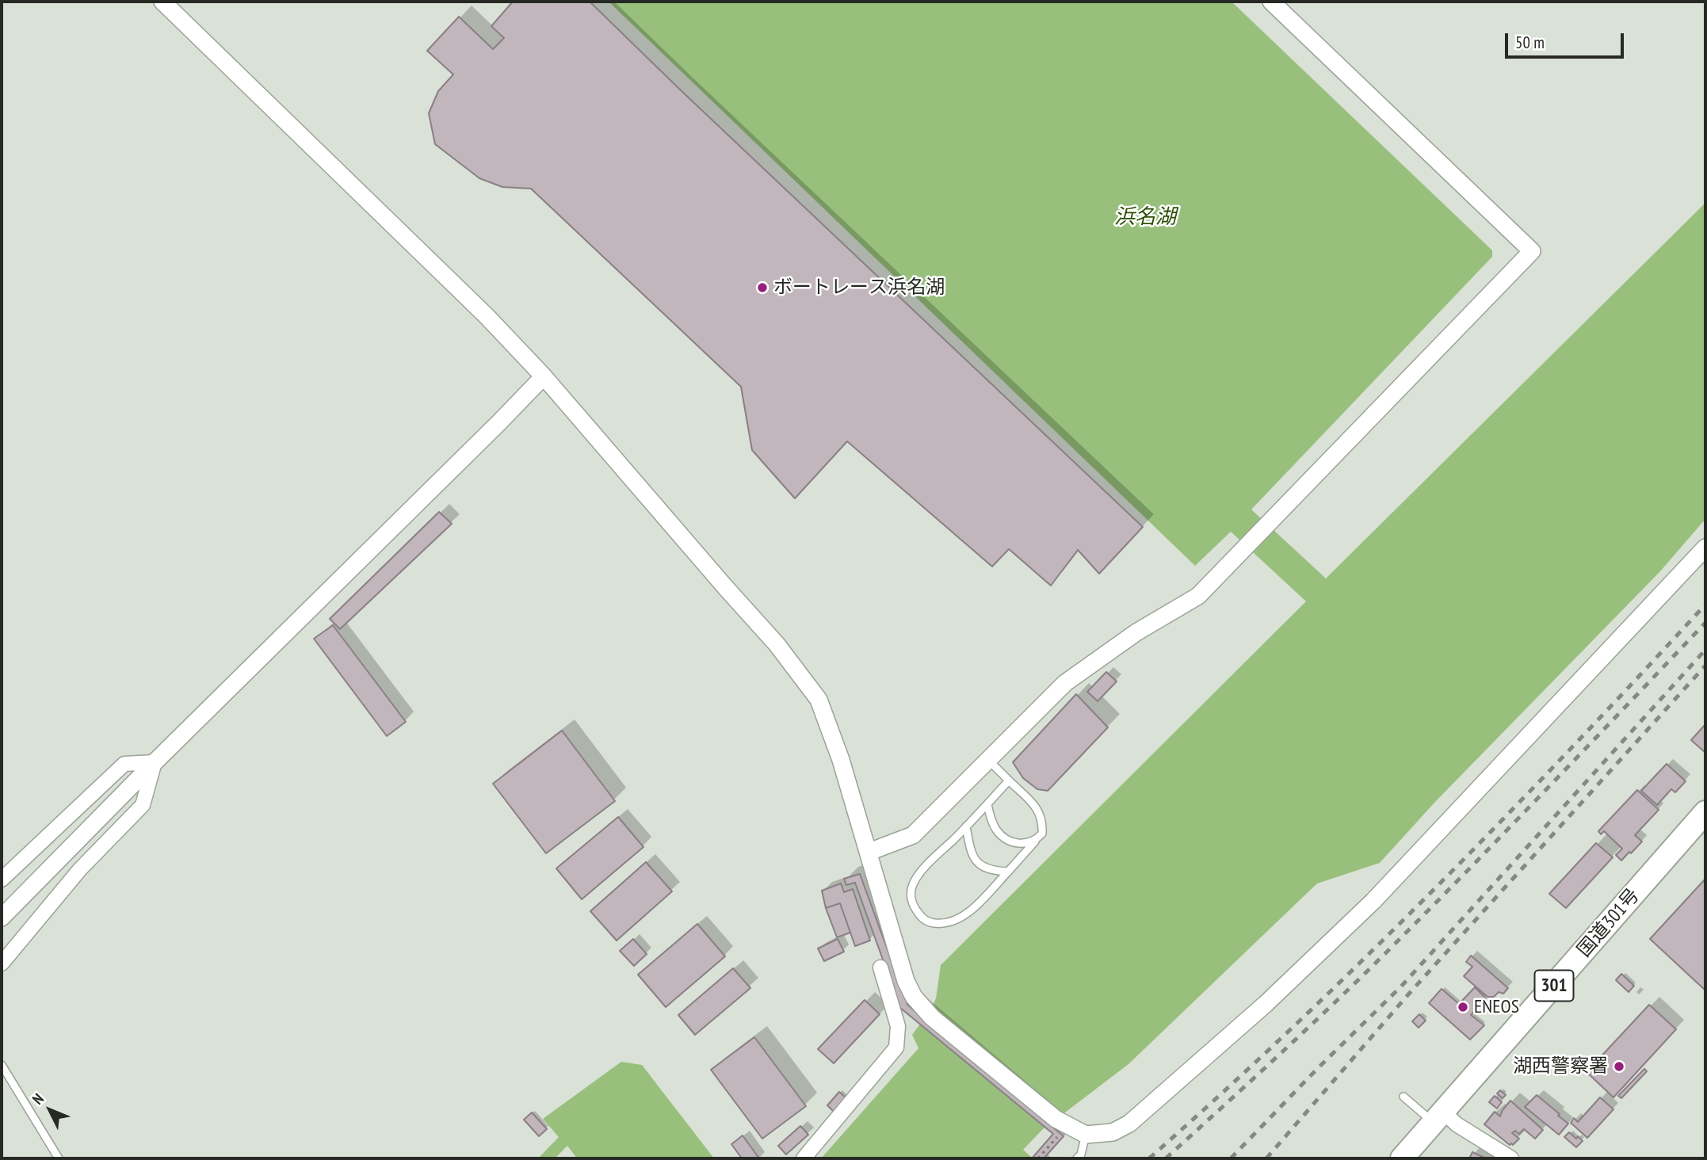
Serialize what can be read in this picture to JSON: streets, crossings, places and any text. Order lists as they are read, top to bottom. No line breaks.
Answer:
{"streets":{"highway":["国道301号","301"]},"water":["浜名湖"],"places":["ボートレース浜名湖","ENEOS","湖西警察署"],"scale_bar":"50 m","north":"top left"}
